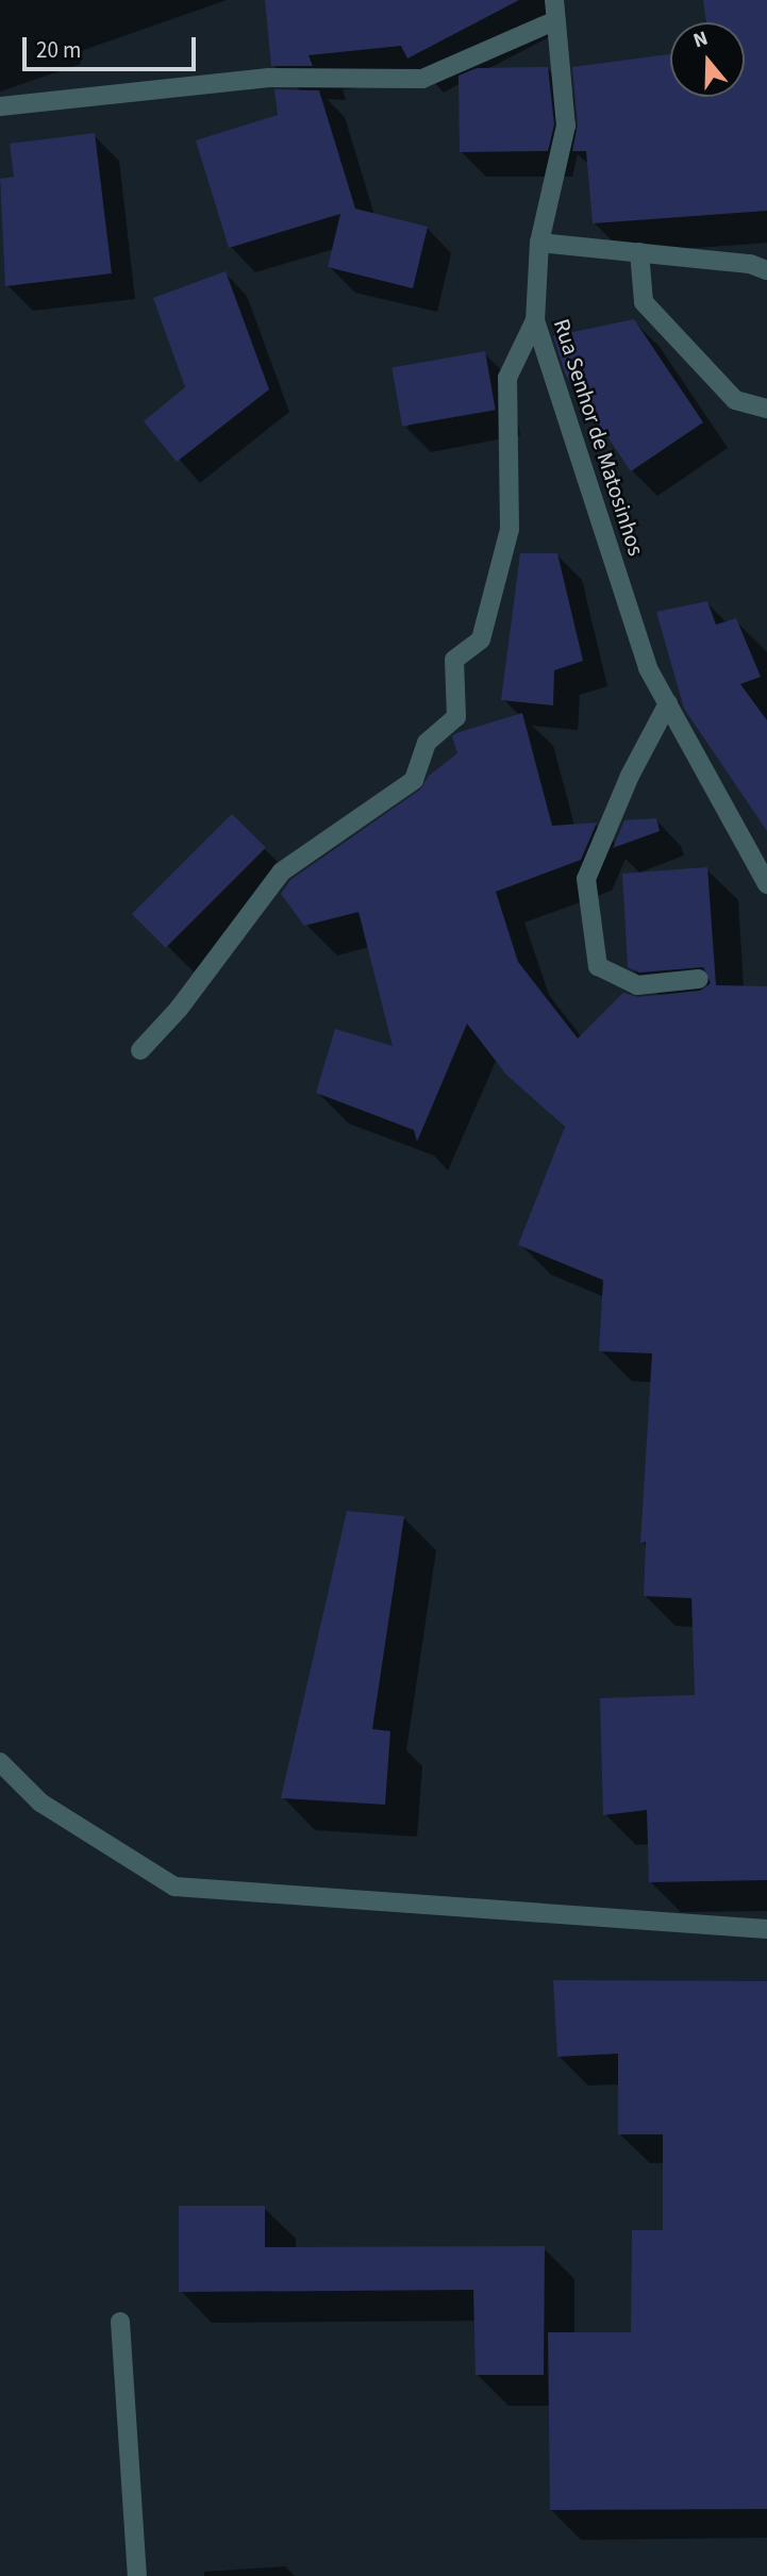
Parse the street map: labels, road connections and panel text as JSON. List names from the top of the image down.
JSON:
{
  "streets": {
    "street": ["Rua Senhor de Matosinhos"]
  },
  "scale_bar": "20 m",
  "north": "top"
}
